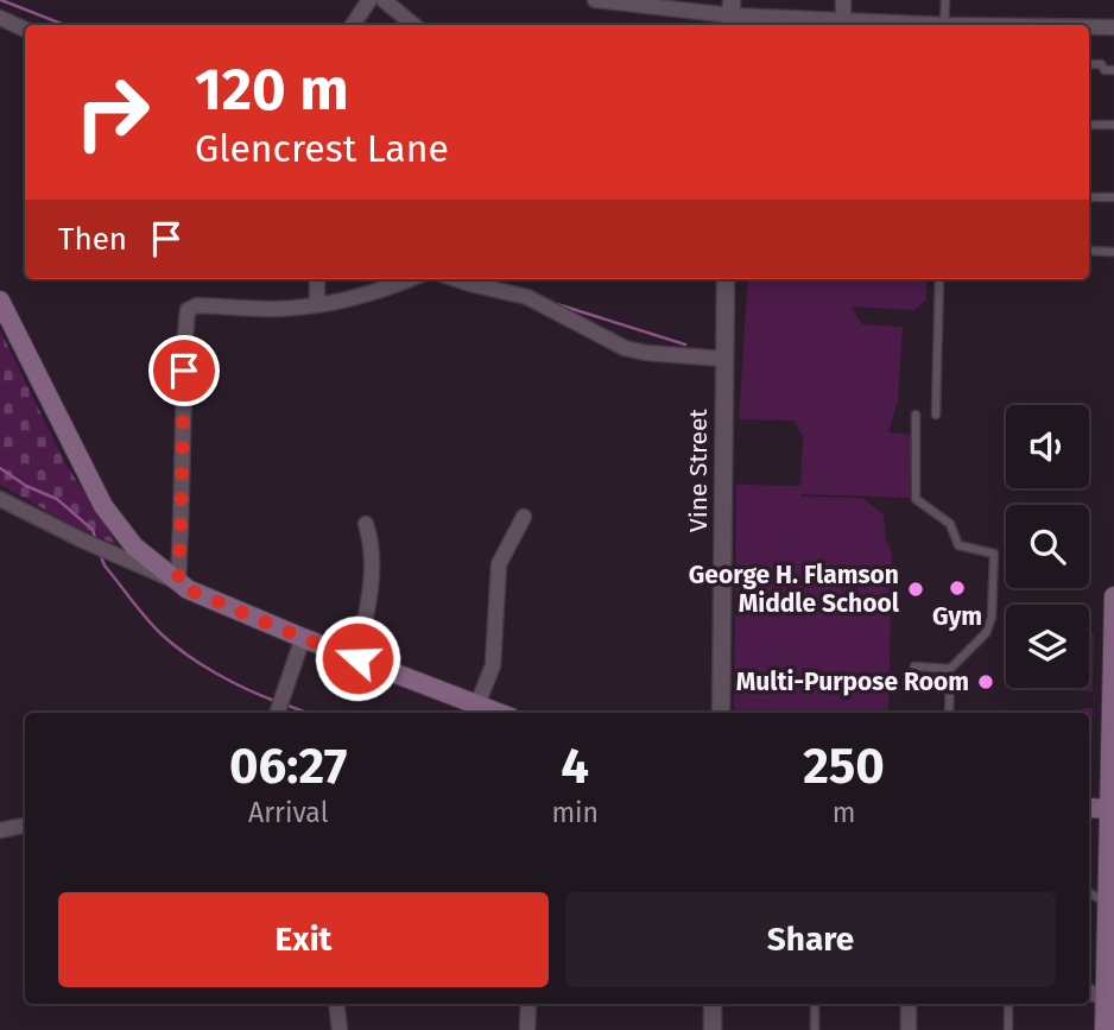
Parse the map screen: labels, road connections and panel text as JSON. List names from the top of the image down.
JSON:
{
  "streets": {
    "street": ["Vine Street"]
  },
  "places": ["Gym", "George H. Flamson Middle School", "Multi-Purpose Room"],
  "page": {
    "turn": ["120 m", "Glencrest Lane"],
    "then": "Then",
    "eta": [
      "06:27",
      "Arrival",
      "4",
      "min",
      "250",
      "m"
    ],
    "buttons": ["Exit", "Share"]
  }
}
